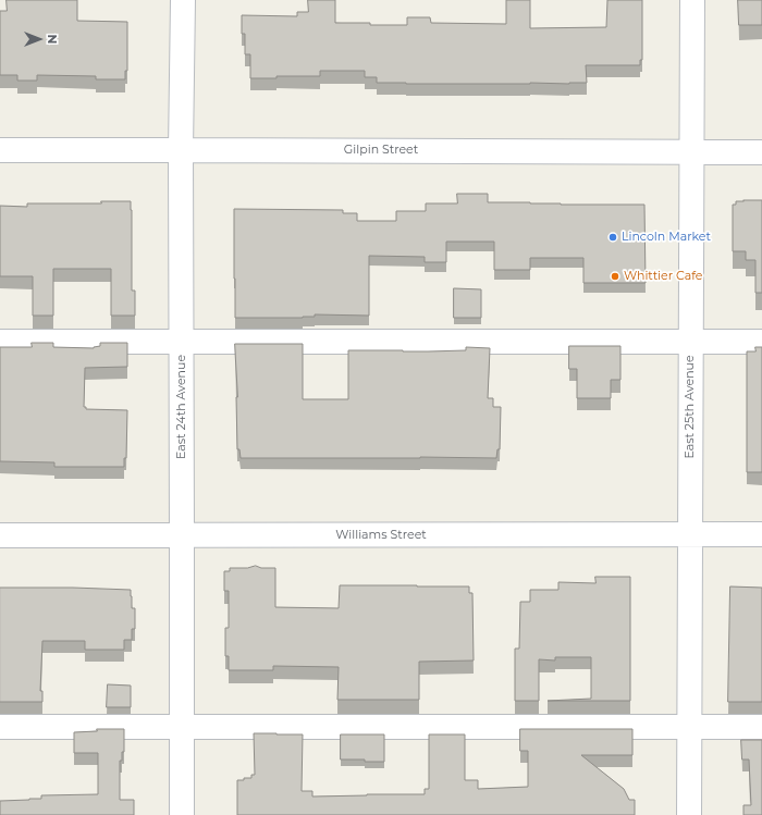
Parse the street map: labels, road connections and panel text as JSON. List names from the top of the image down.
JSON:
{
  "streets": {
    "street": [
      "Gilpin Street",
      "East 24th Avenue",
      "East 25th Avenue",
      "Williams Street"
    ]
  },
  "crossings": [
    ["Gilpin Street", "East 24th Avenue"],
    ["Gilpin Street", "East 25th Avenue"],
    ["East 24th Avenue", "Williams Street"],
    ["East 25th Avenue", "Williams Street"]
  ],
  "places": ["Lincoln Market", "Whittier Cafe"],
  "north": "right"
}
